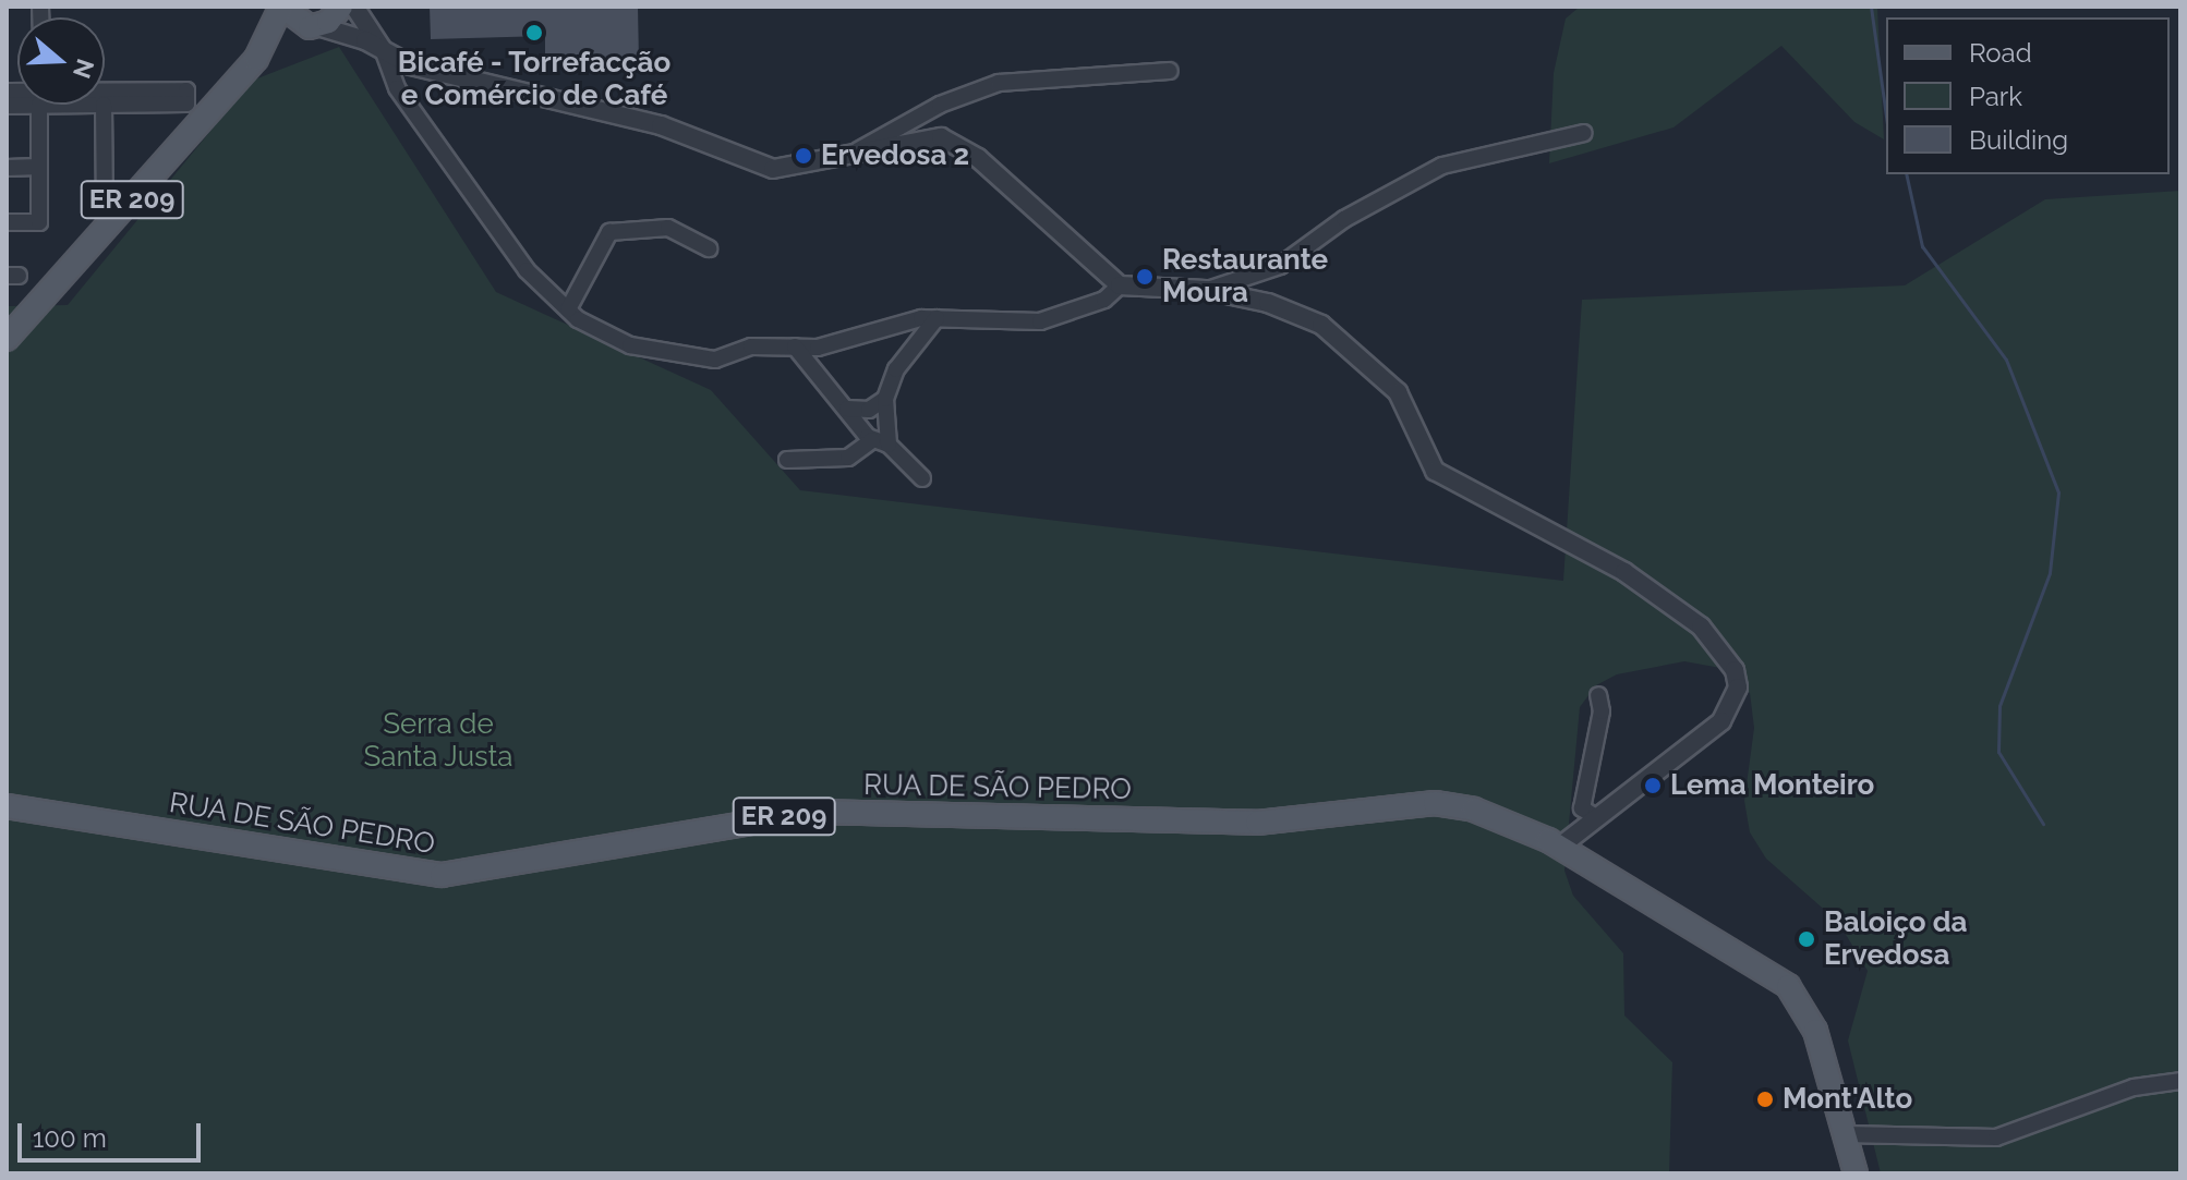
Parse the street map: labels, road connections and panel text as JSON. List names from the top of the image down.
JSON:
{
  "streets": {
    "main road": ["ER 209", "RUA DE SÃO PEDRO"]
  },
  "parks": ["Serra de Santa Justa"],
  "places": [
    "Bicafé - Torrefacção e Comércio de Café",
    "Ervedosa 2",
    "Restaurante Moura",
    "Lema Monteiro",
    "Baloiço da Ervedosa",
    "Mont'Alto"
  ],
  "legend": ["Road", "Park", "Building"],
  "scale_bar": "100 m",
  "north": "right"
}
